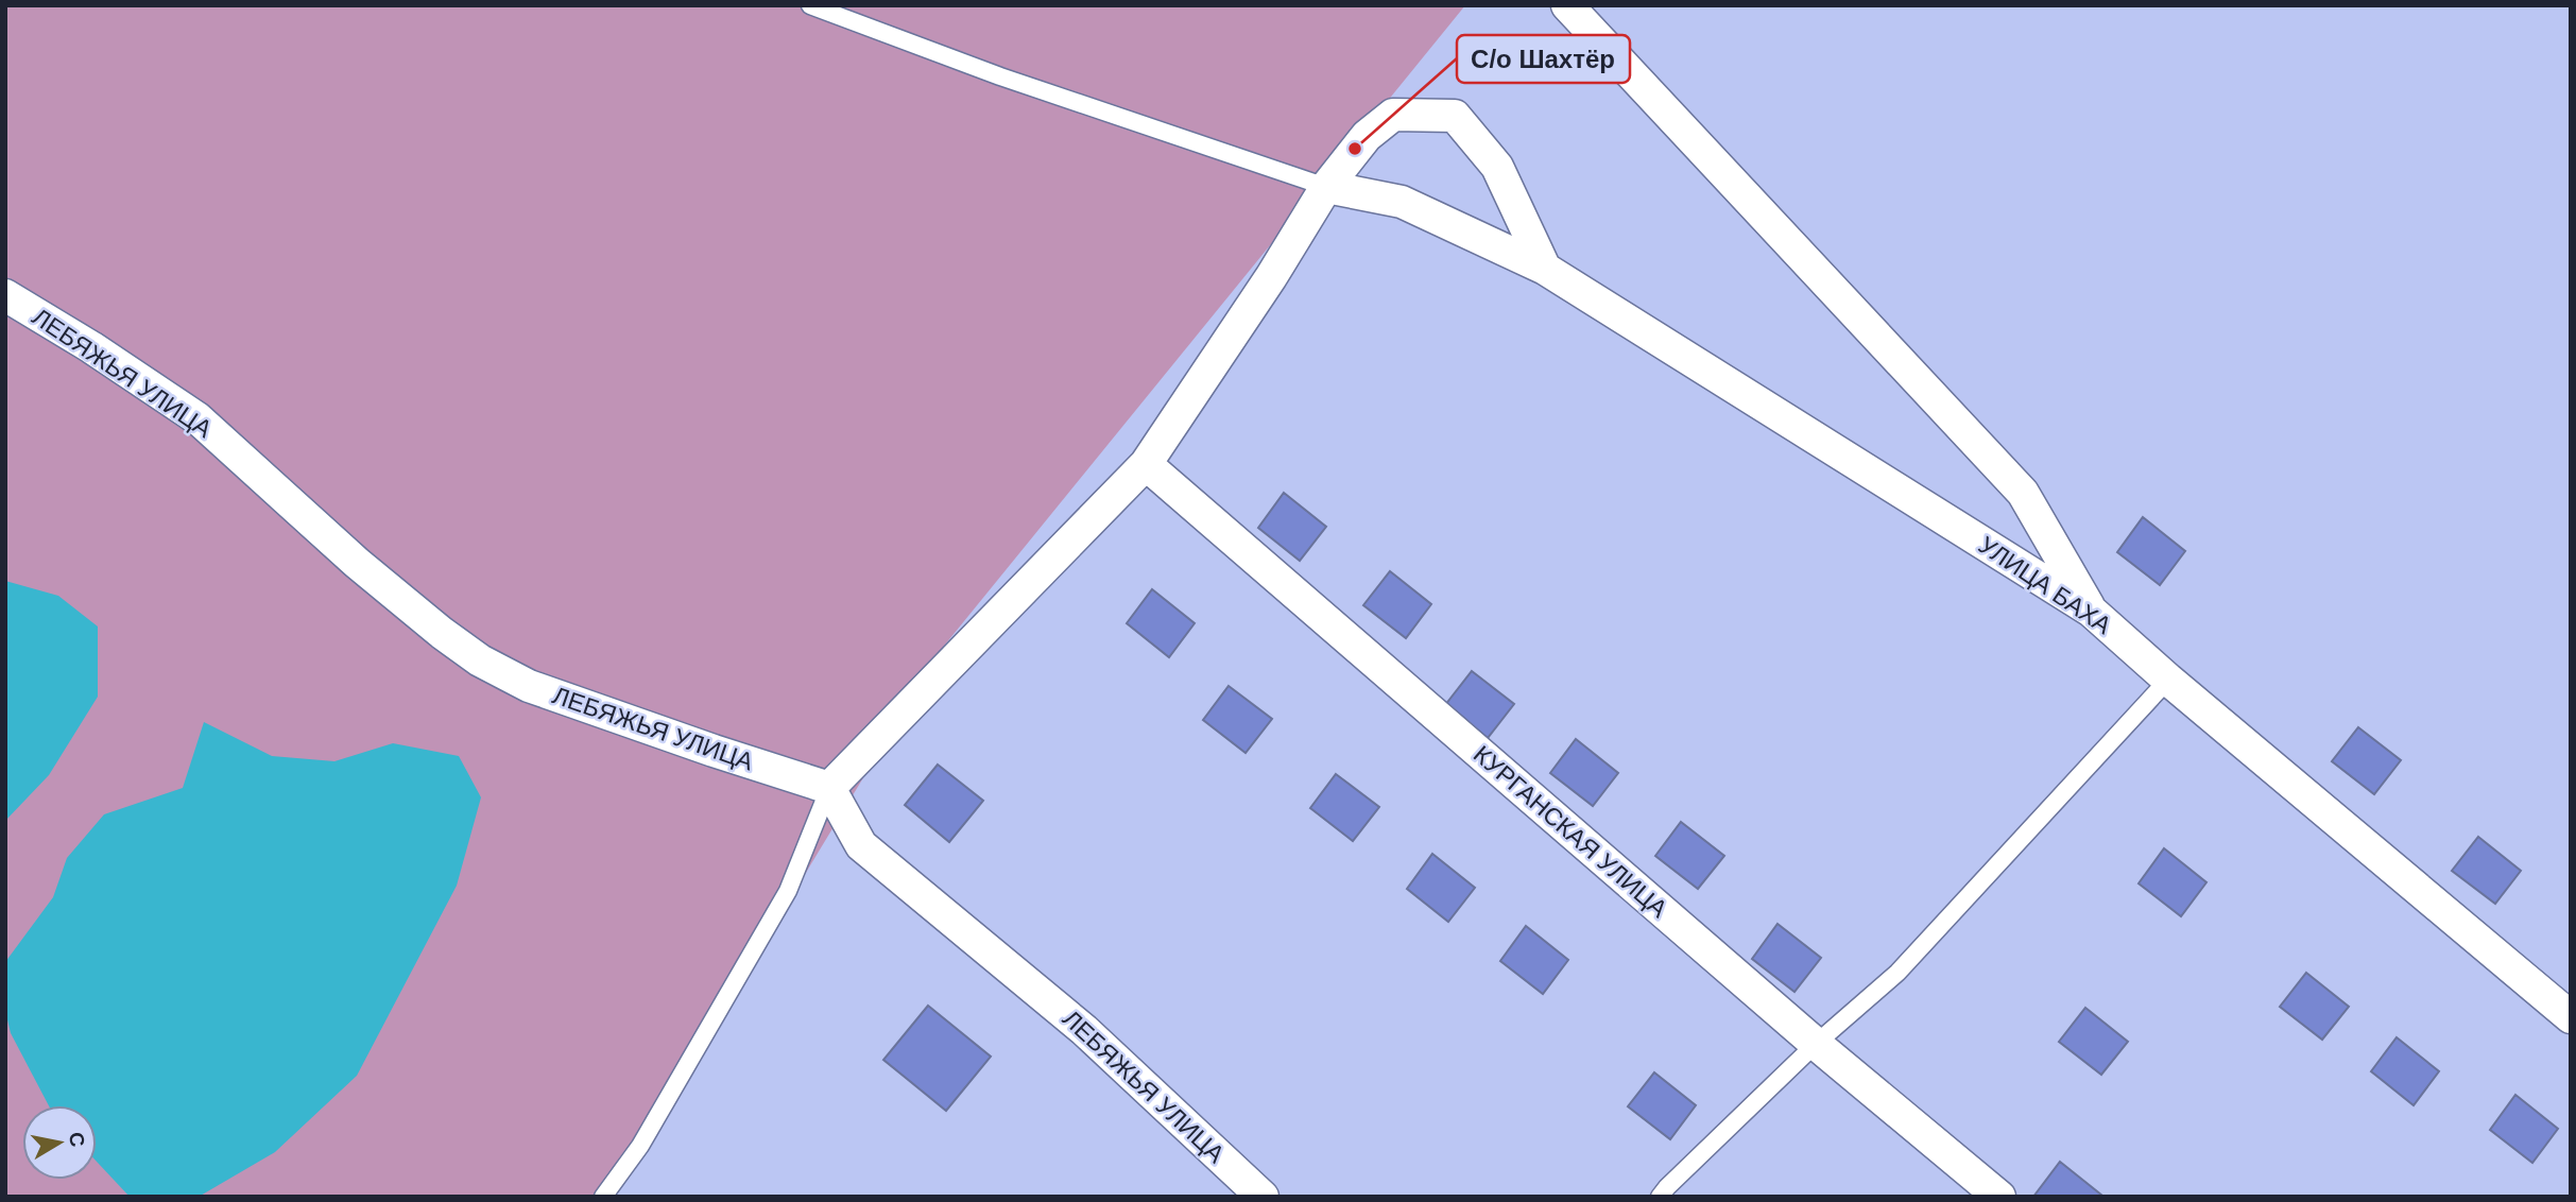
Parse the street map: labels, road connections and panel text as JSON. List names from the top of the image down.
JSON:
{
  "streets": {
    "street": ["ЛЕБЯЖЬЯ УЛИЦА", "УЛИЦА БАХА", "КУРГАНСКАЯ УЛИЦА"]
  },
  "places": ["С/о Шахтёр"],
  "north": "right"
}
